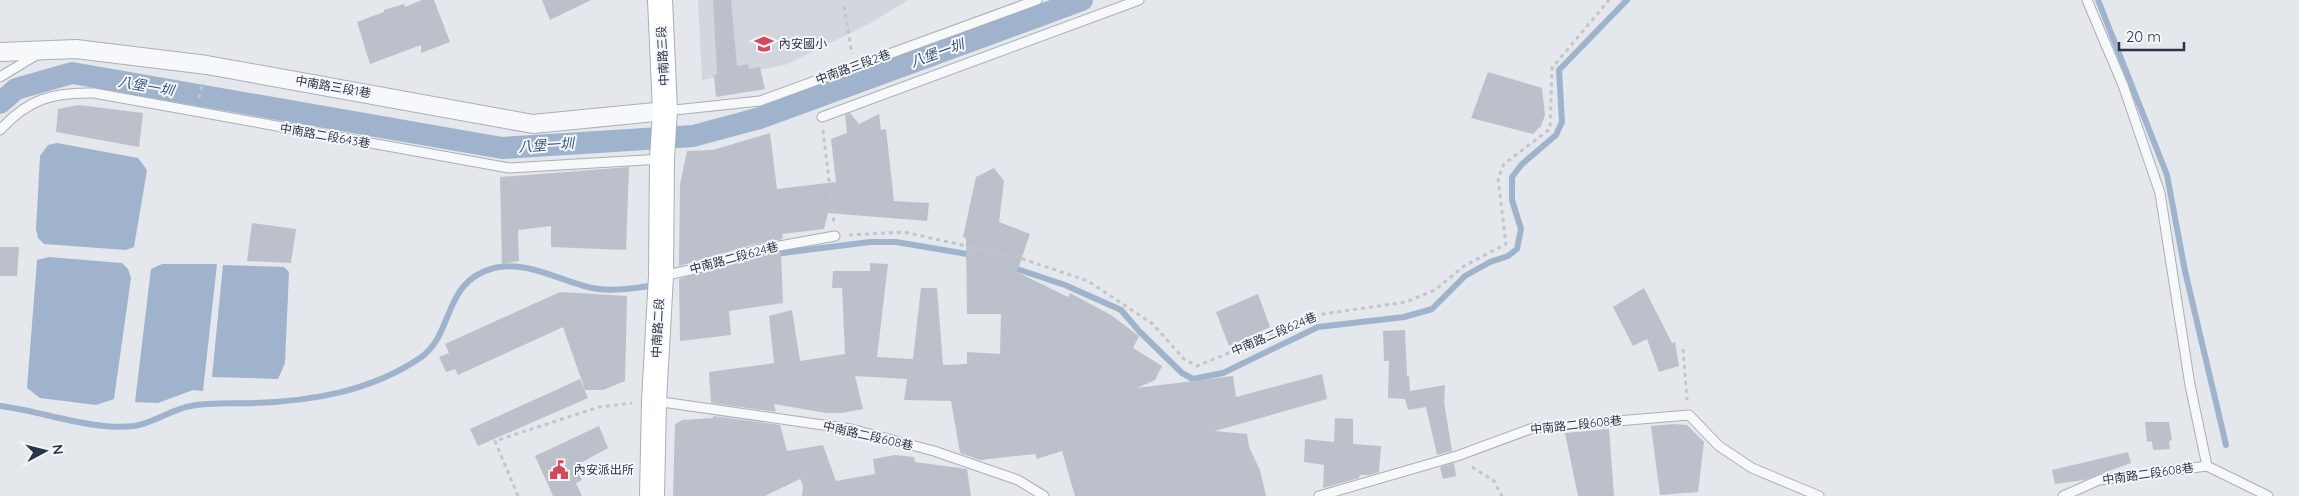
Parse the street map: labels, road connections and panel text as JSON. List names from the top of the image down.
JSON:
{
  "streets": {
    "main road": ["中南路三段", "中南路二段"],
    "street": ["中南路三段1巷"],
    "lane": [
      "中南路三段2巷",
      "中南路二段643巷",
      "中南路二段624巷",
      "中南路二段608巷"
    ]
  },
  "crossings": [
    ["中南路三段", "中南路三段2巷"],
    ["中南路三段", "中南路三段1巷"],
    ["中南路三段", "中南路二段643巷"],
    ["中南路三段", "中南路二段"],
    ["中南路三段2巷", "中南路三段1巷"],
    ["中南路二段643巷", "中南路二段"],
    ["中南路二段624巷", "中南路二段"],
    ["中南路二段", "中南路二段608巷"]
  ],
  "water": ["八堡一圳"],
  "places": {
    "school or university": ["內安國小"],
    "public building": ["內安派出所"]
  },
  "scale_bar": "20 m",
  "north": "right"
}
